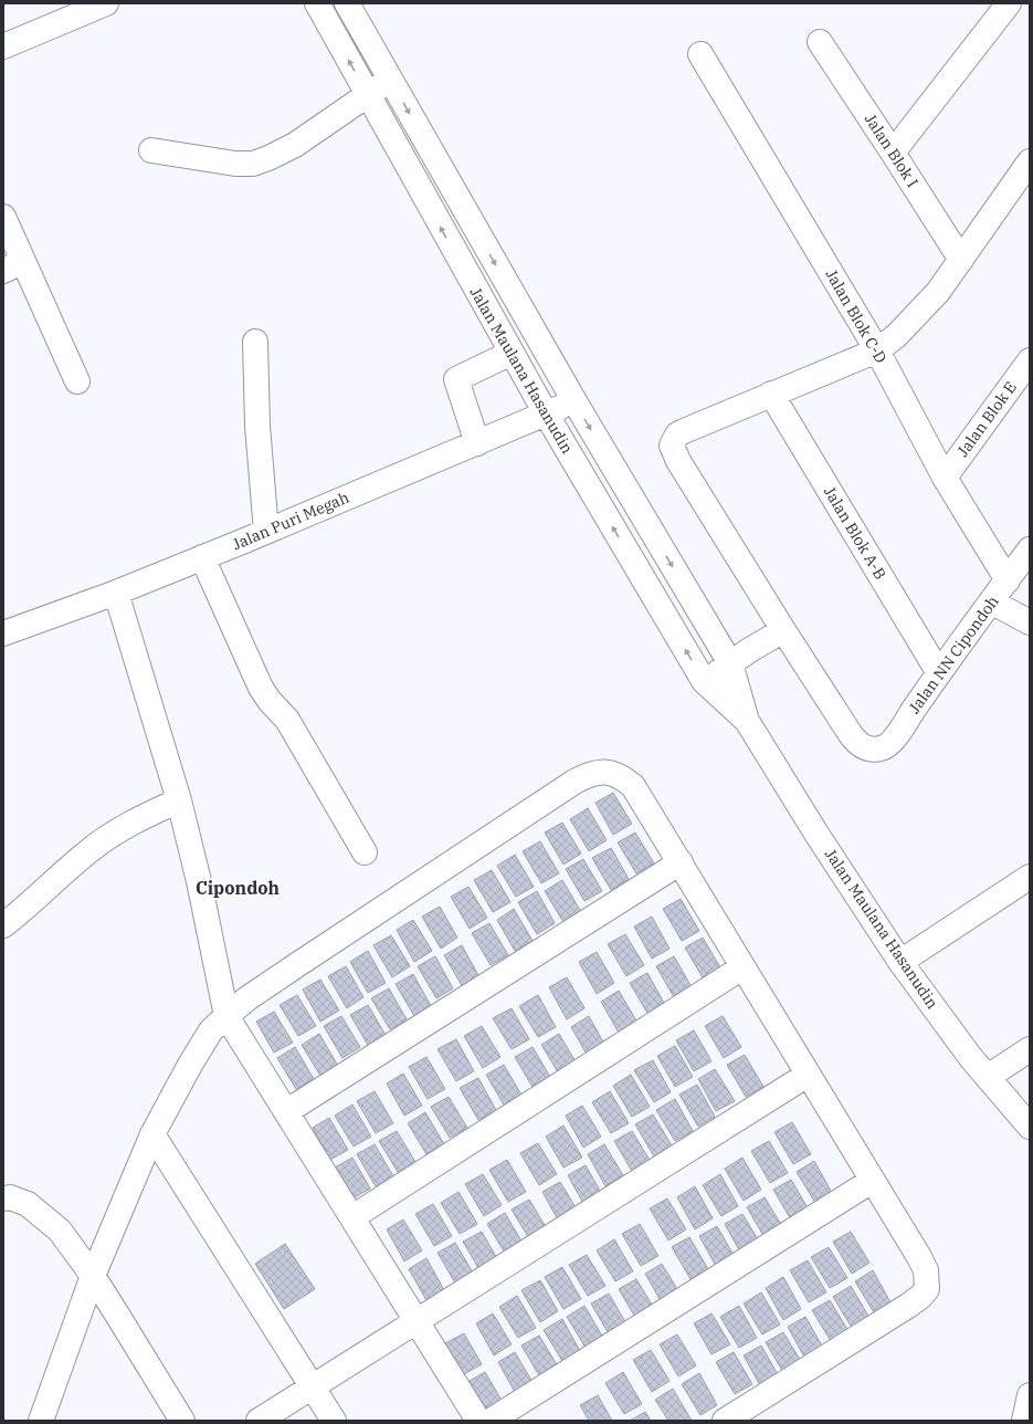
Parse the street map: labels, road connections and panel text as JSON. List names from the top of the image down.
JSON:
{
  "streets": {
    "street": [
      "Jalan Blok I",
      "Jalan Blok C-D",
      "Jalan Maulana Hasanudin",
      "Jalan Blok E",
      "Jalan Puri Megah",
      "Jalan Blok A-B",
      "Jalan NN Cipondoh"
    ]
  },
  "crossings": [
    ["Jalan Blok C-D", "Jalan Blok E"],
    ["Jalan Blok C-D", "Jalan NN Cipondoh"],
    ["Jalan Maulana Hasanudin", "Jalan Puri Megah"],
    ["Jalan Blok A-B", "Jalan NN Cipondoh"]
  ],
  "districts": ["Cipondoh"]
}
